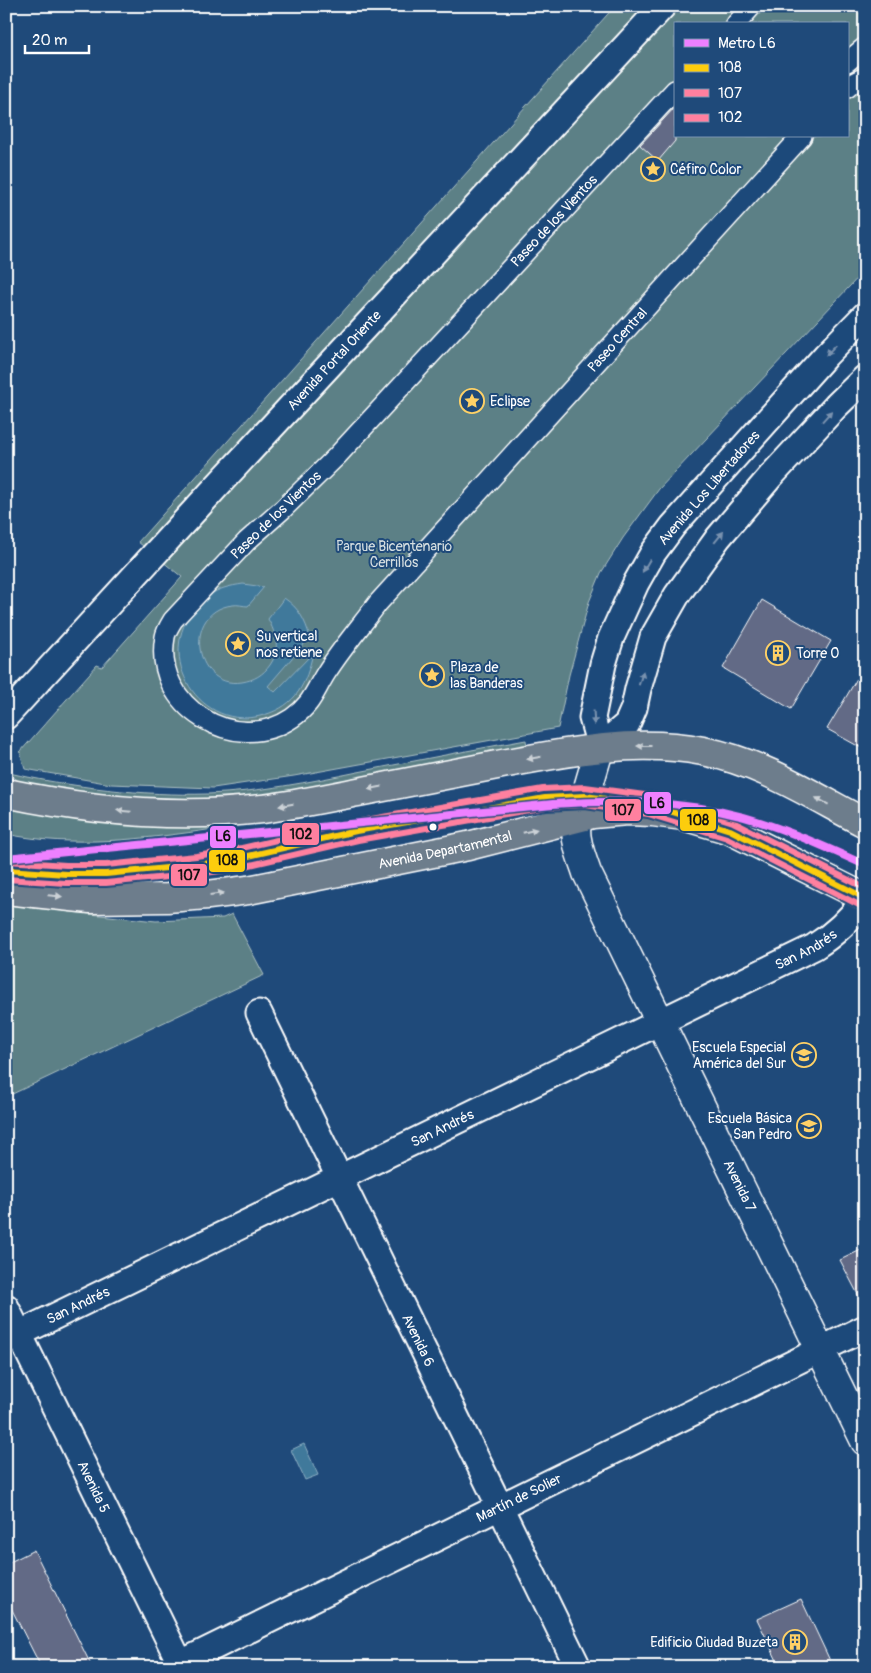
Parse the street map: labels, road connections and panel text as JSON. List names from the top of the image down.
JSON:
{
  "streets": {
    "main road": ["Avenida Departamental"],
    "street": [
      "Paseo de los Vientos",
      "Paseo Central",
      "Avenida Portal Oriente",
      "Avenida Los Libertadores",
      "San Andrés",
      "Avenida 7",
      "Avenida 6",
      "Avenida 5",
      "Martín de Solier"
    ]
  },
  "crossings": [
    ["Paseo de los Vientos", "Paseo Central"],
    ["Avenida Departamental", "San Andrés"],
    ["Avenida Departamental", "Avenida 7"],
    ["San Andrés", "Avenida 7"],
    ["San Andrés", "Avenida 6"],
    ["San Andrés", "Avenida 5"],
    ["Avenida 7", "Martín de Solier"],
    ["Avenida 6", "Martín de Solier"],
    ["Avenida 5", "Martín de Solier"]
  ],
  "parks": ["Parque Bicentenario Cerrillos"],
  "places": {
    "place": [
      "Céfiro Color",
      "Eclipse",
      "Su vertical nos retiene",
      "Plaza de las Banderas"
    ],
    "building": ["Torre O", "Edificio Ciudad Buzeta"],
    "school or university": ["Escuela Especial América del Sur", "Escuela Básica San Pedro"]
  },
  "lines": [
    "transit line 102",
    "transit line 108",
    "metro line L6",
    "transit line 107"
  ],
  "legend": [
    "Metro L6",
    "108",
    "107",
    "102"
  ],
  "scale_bar": "20 m"
}
